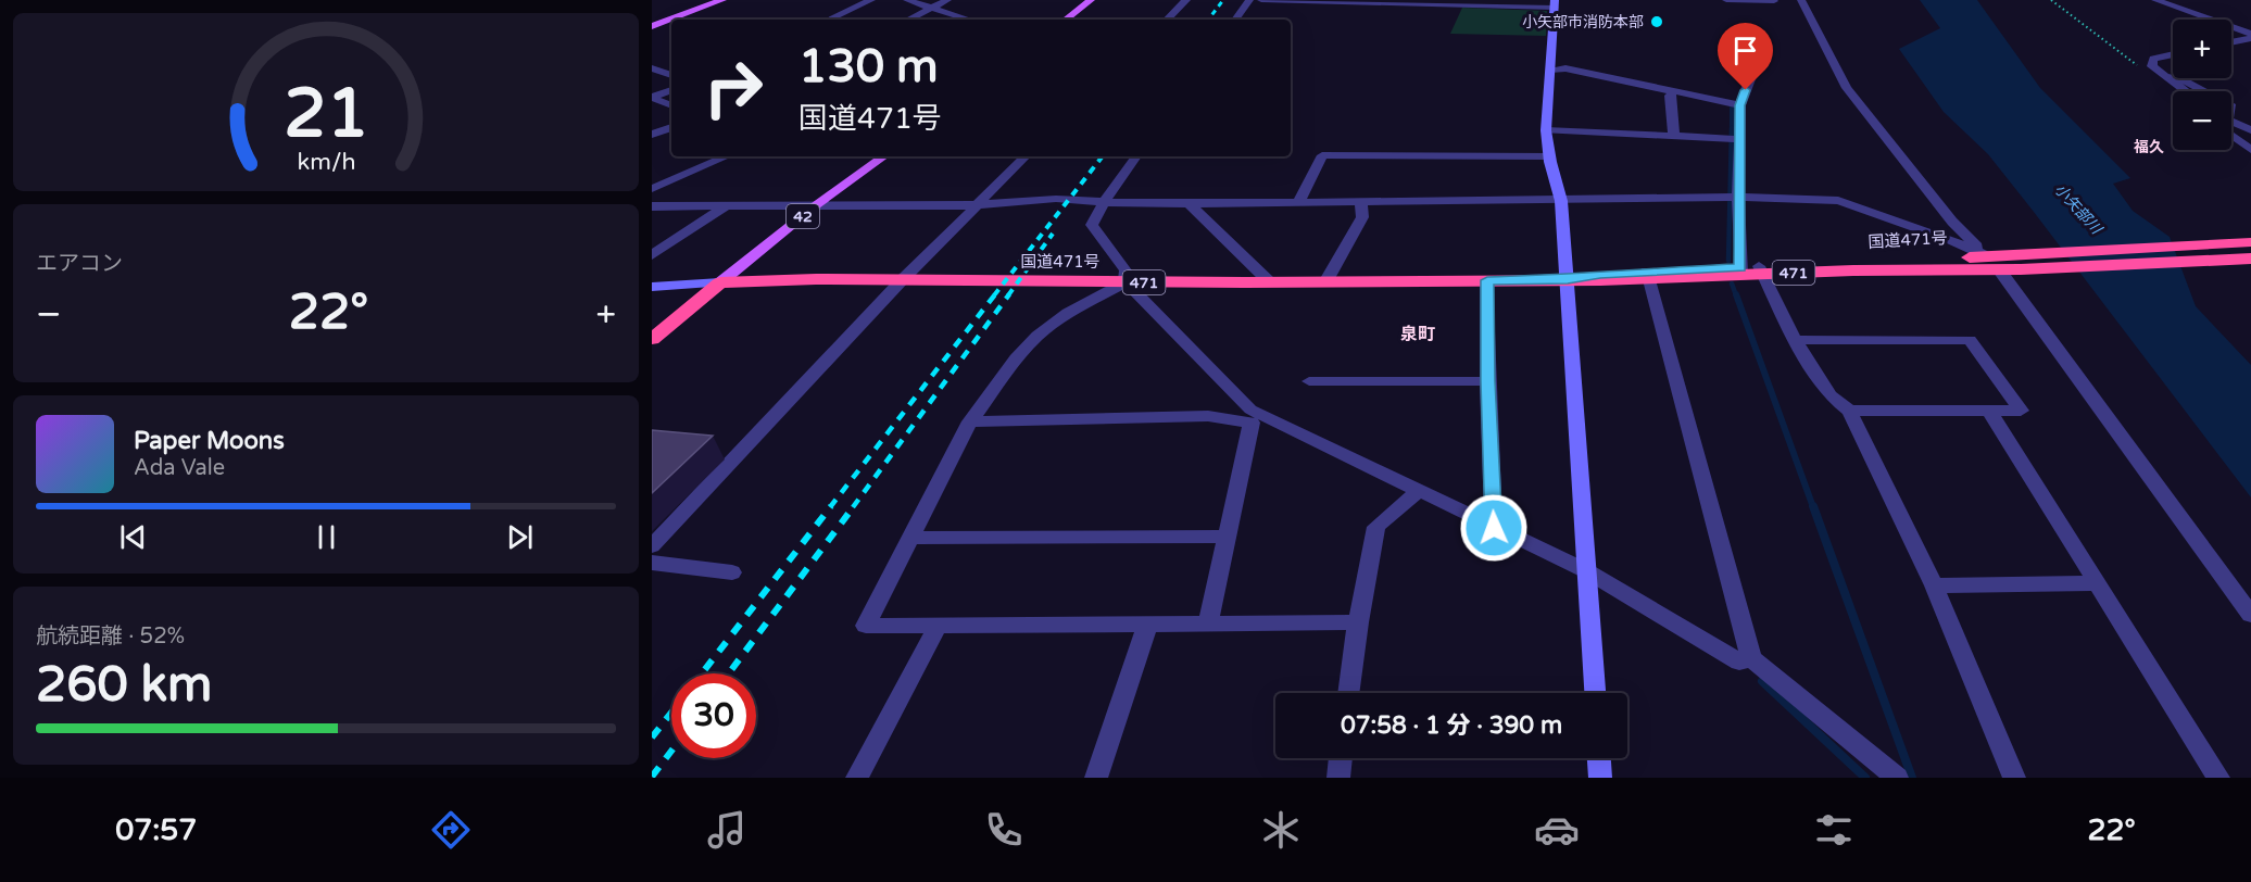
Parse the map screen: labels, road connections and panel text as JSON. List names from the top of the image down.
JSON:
{
  "streets": {
    "highway": ["国道471号", "471"],
    "main road": ["42"]
  },
  "crossings": [
    ["42", "国道471号"]
  ],
  "districts": ["福久", "泉町"],
  "water": ["小矢部川"],
  "places": ["小矢部市消防本部"],
  "page": {
    "map_buttons": ["+", "−"],
    "turn": ["130 m", "国道471号"],
    "tile": [
      "エアコン",
      ["航続距離 · 52%", "260 km"]
    ],
    "heat": ["−", "22°", "+"],
    "song": ["Paper Moons", "Ada Vale"],
    "limit": "30",
    "trip": "07:58 · 1 分 · 390 m",
    "tabs": ["07:57", "22°"],
    "gauge": ["21", "km/h"]
  }
}
